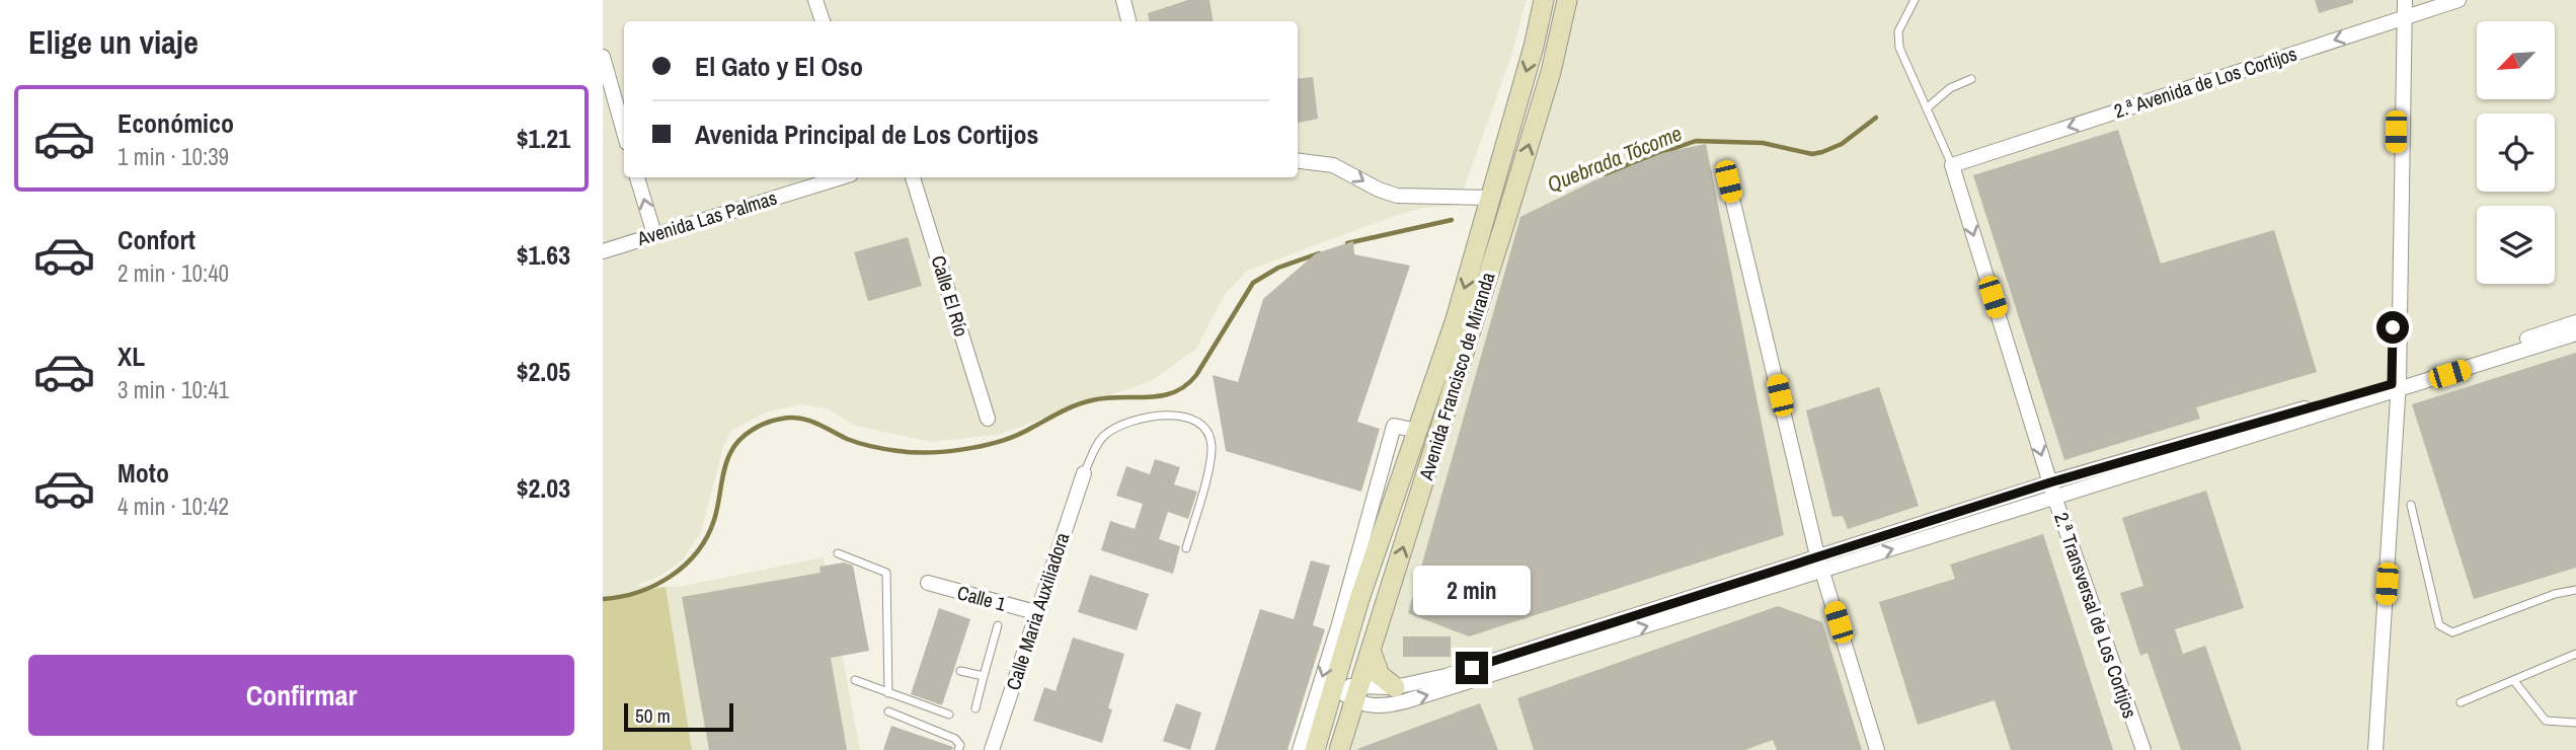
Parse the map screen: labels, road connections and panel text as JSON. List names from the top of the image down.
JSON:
{
  "streets": {
    "main road": ["Avenida Francisco de Miranda"],
    "street": [
      "2.ª Avenida de Los Cortijos",
      "Avenida Las Palmas",
      "Calle El Río",
      "Calle 1",
      "Calle Maria Auxiliadora",
      "2.ª Transversal de Los Cortijos"
    ]
  },
  "crossings": [
    ["2.ª Avenida de Los Cortijos", "2.ª Transversal de Los Cortijos"],
    ["Calle 1", "Calle Maria Auxiliadora"]
  ],
  "one_way": ["2.ª Avenida de Los Cortijos", "2.ª Transversal de Los Cortijos"],
  "water": ["Quebrada Tócome"],
  "scale_bar": "50 m",
  "north": "bottom left",
  "page": {
    "heading": "Elige un viaje",
    "banner": ["El Gato y El Oso", "Avenida Principal de Los Cortijos"],
    "list": [
      {
        "name": "Económico",
        "note": "1 min · 10:39",
        "value": "$1.21"
      },
      {
        "name": "Confort",
        "note": "2 min · 10:40",
        "value": "$1.63"
      },
      {
        "name": "XL",
        "note": "3 min · 10:41",
        "value": "$2.05"
      },
      {
        "name": "Moto",
        "note": "4 min · 10:42",
        "value": "$2.03"
      }
    ],
    "bubble": "2 min",
    "buttons": "Confirmar",
    "scale": "50 m"
  }
}
